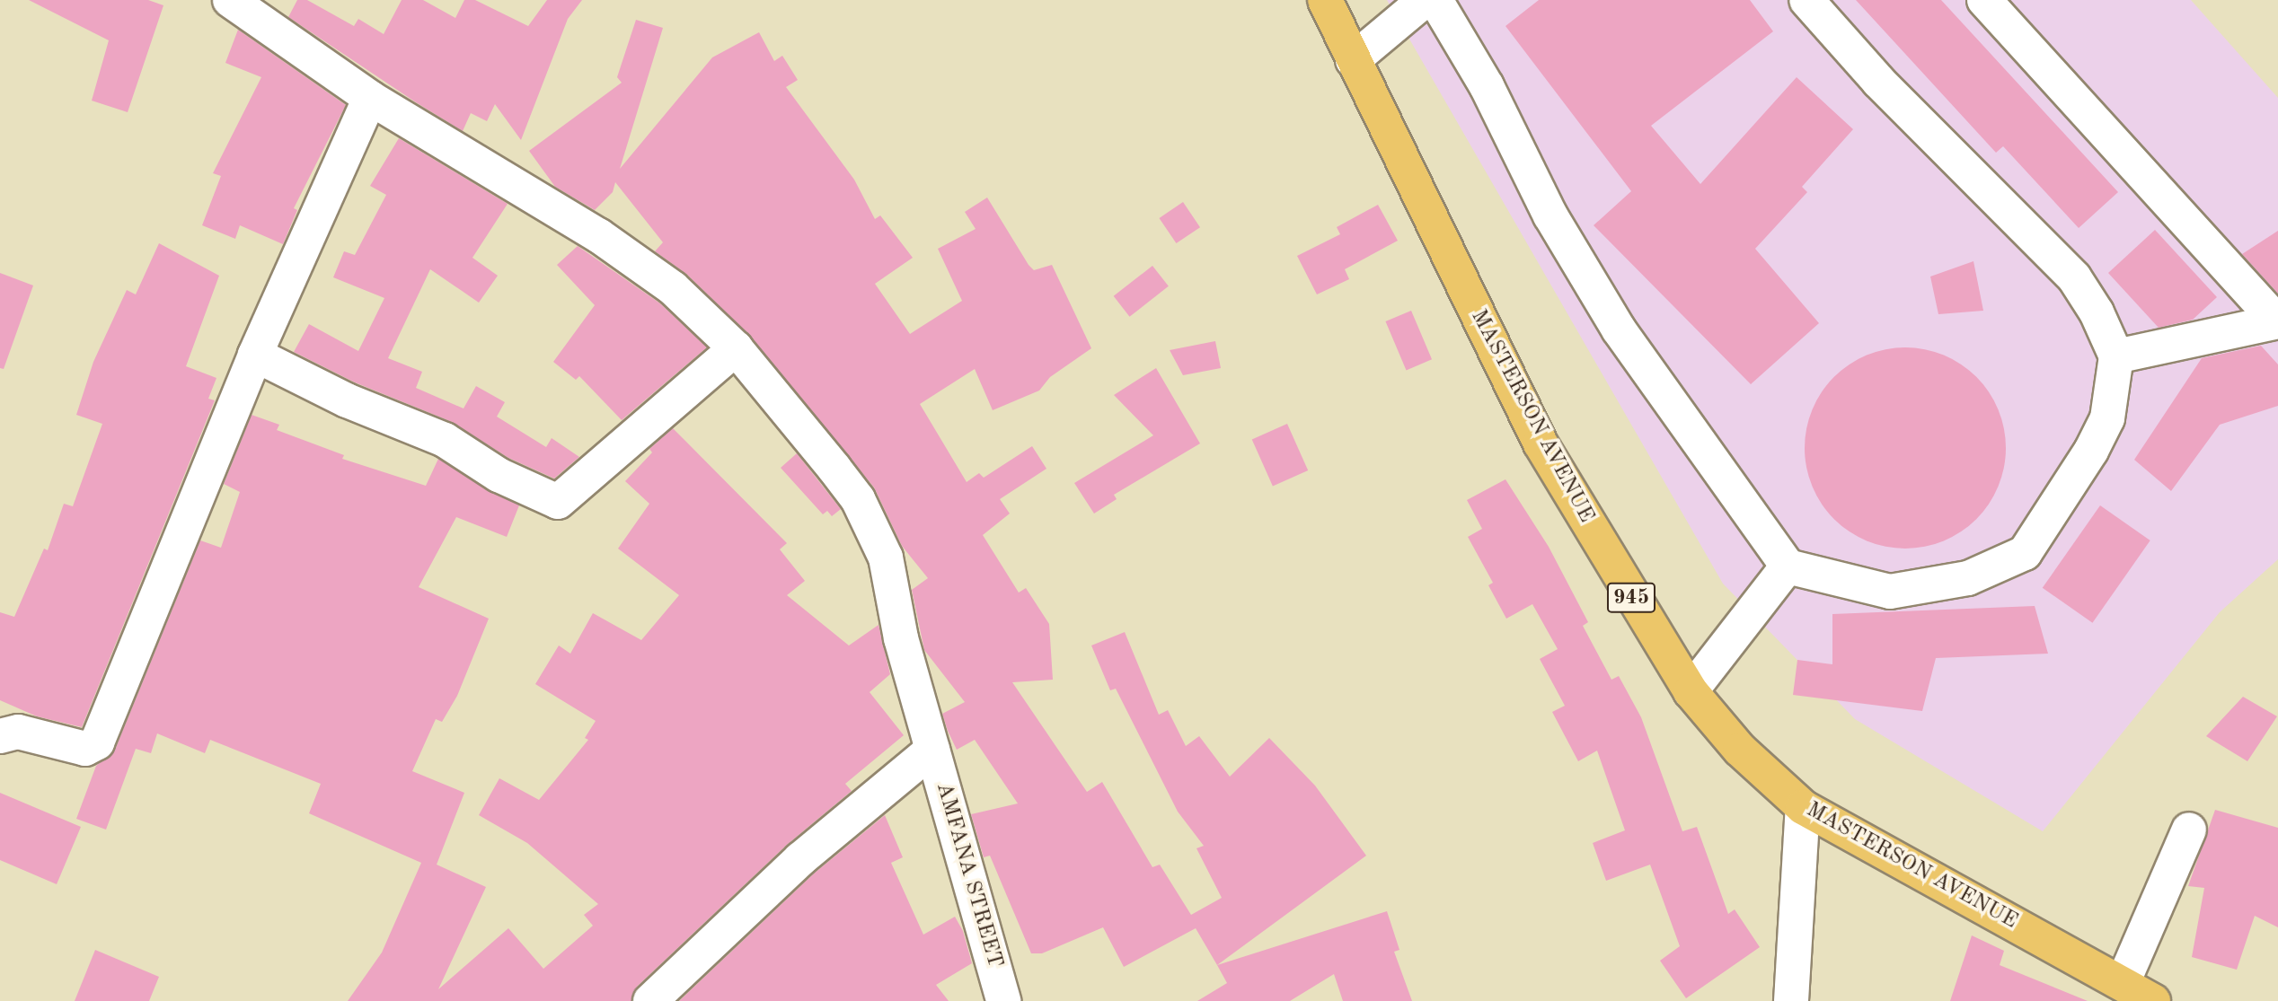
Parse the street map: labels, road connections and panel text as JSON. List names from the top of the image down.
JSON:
{
  "streets": {
    "main road": ["MASTERSON AVENUE", "945"],
    "street": ["AMFANA STREET"]
  }
}
